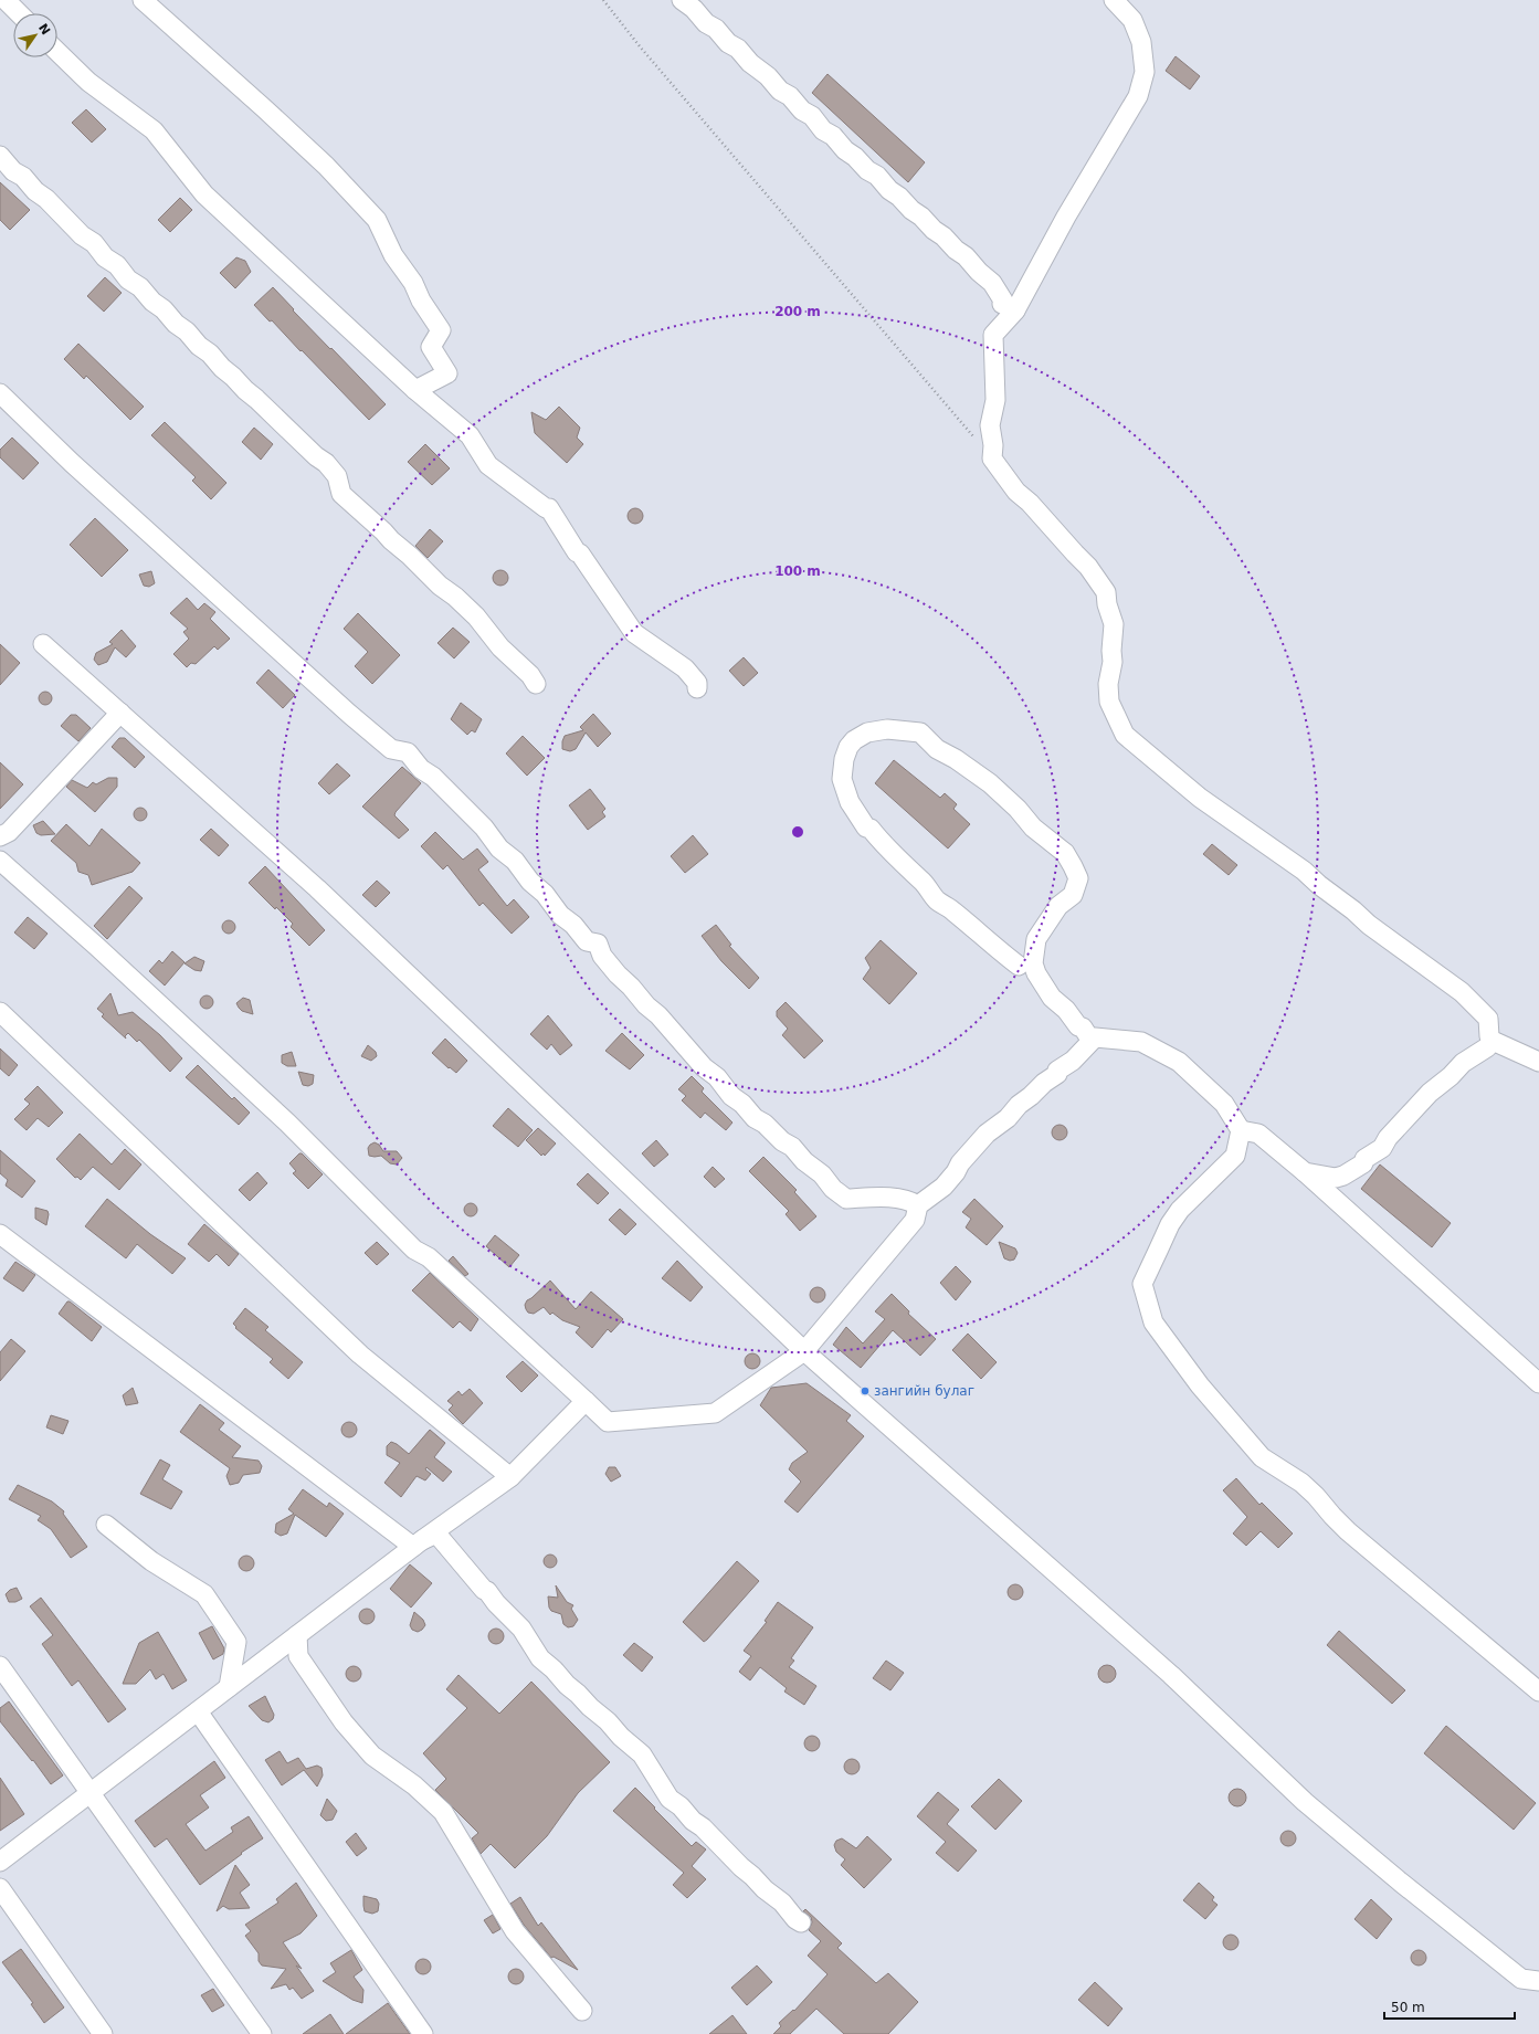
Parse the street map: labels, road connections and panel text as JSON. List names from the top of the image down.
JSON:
{
  "places": ["зангийн булаг"],
  "scale_bar": "50 m",
  "north": "top right",
  "rings": ["200 m", "100 m"]
}
